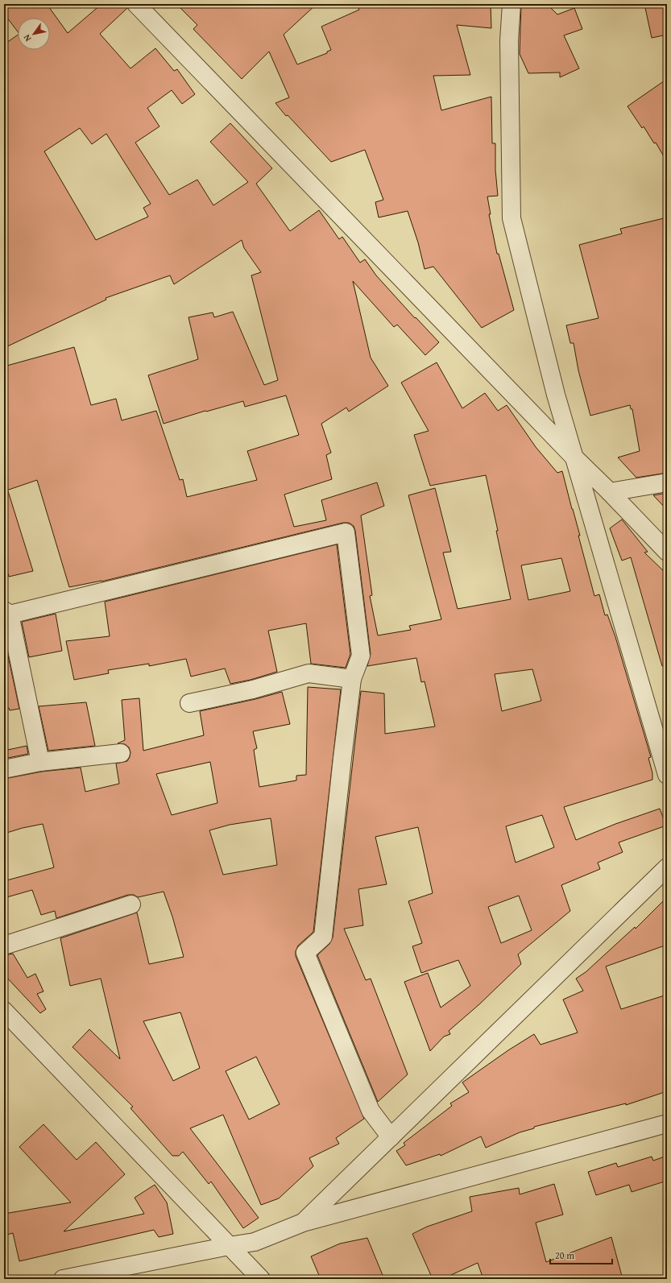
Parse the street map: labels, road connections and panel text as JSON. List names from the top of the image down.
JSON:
{
  "scale_bar": "20 m",
  "north": "bottom left"
}
